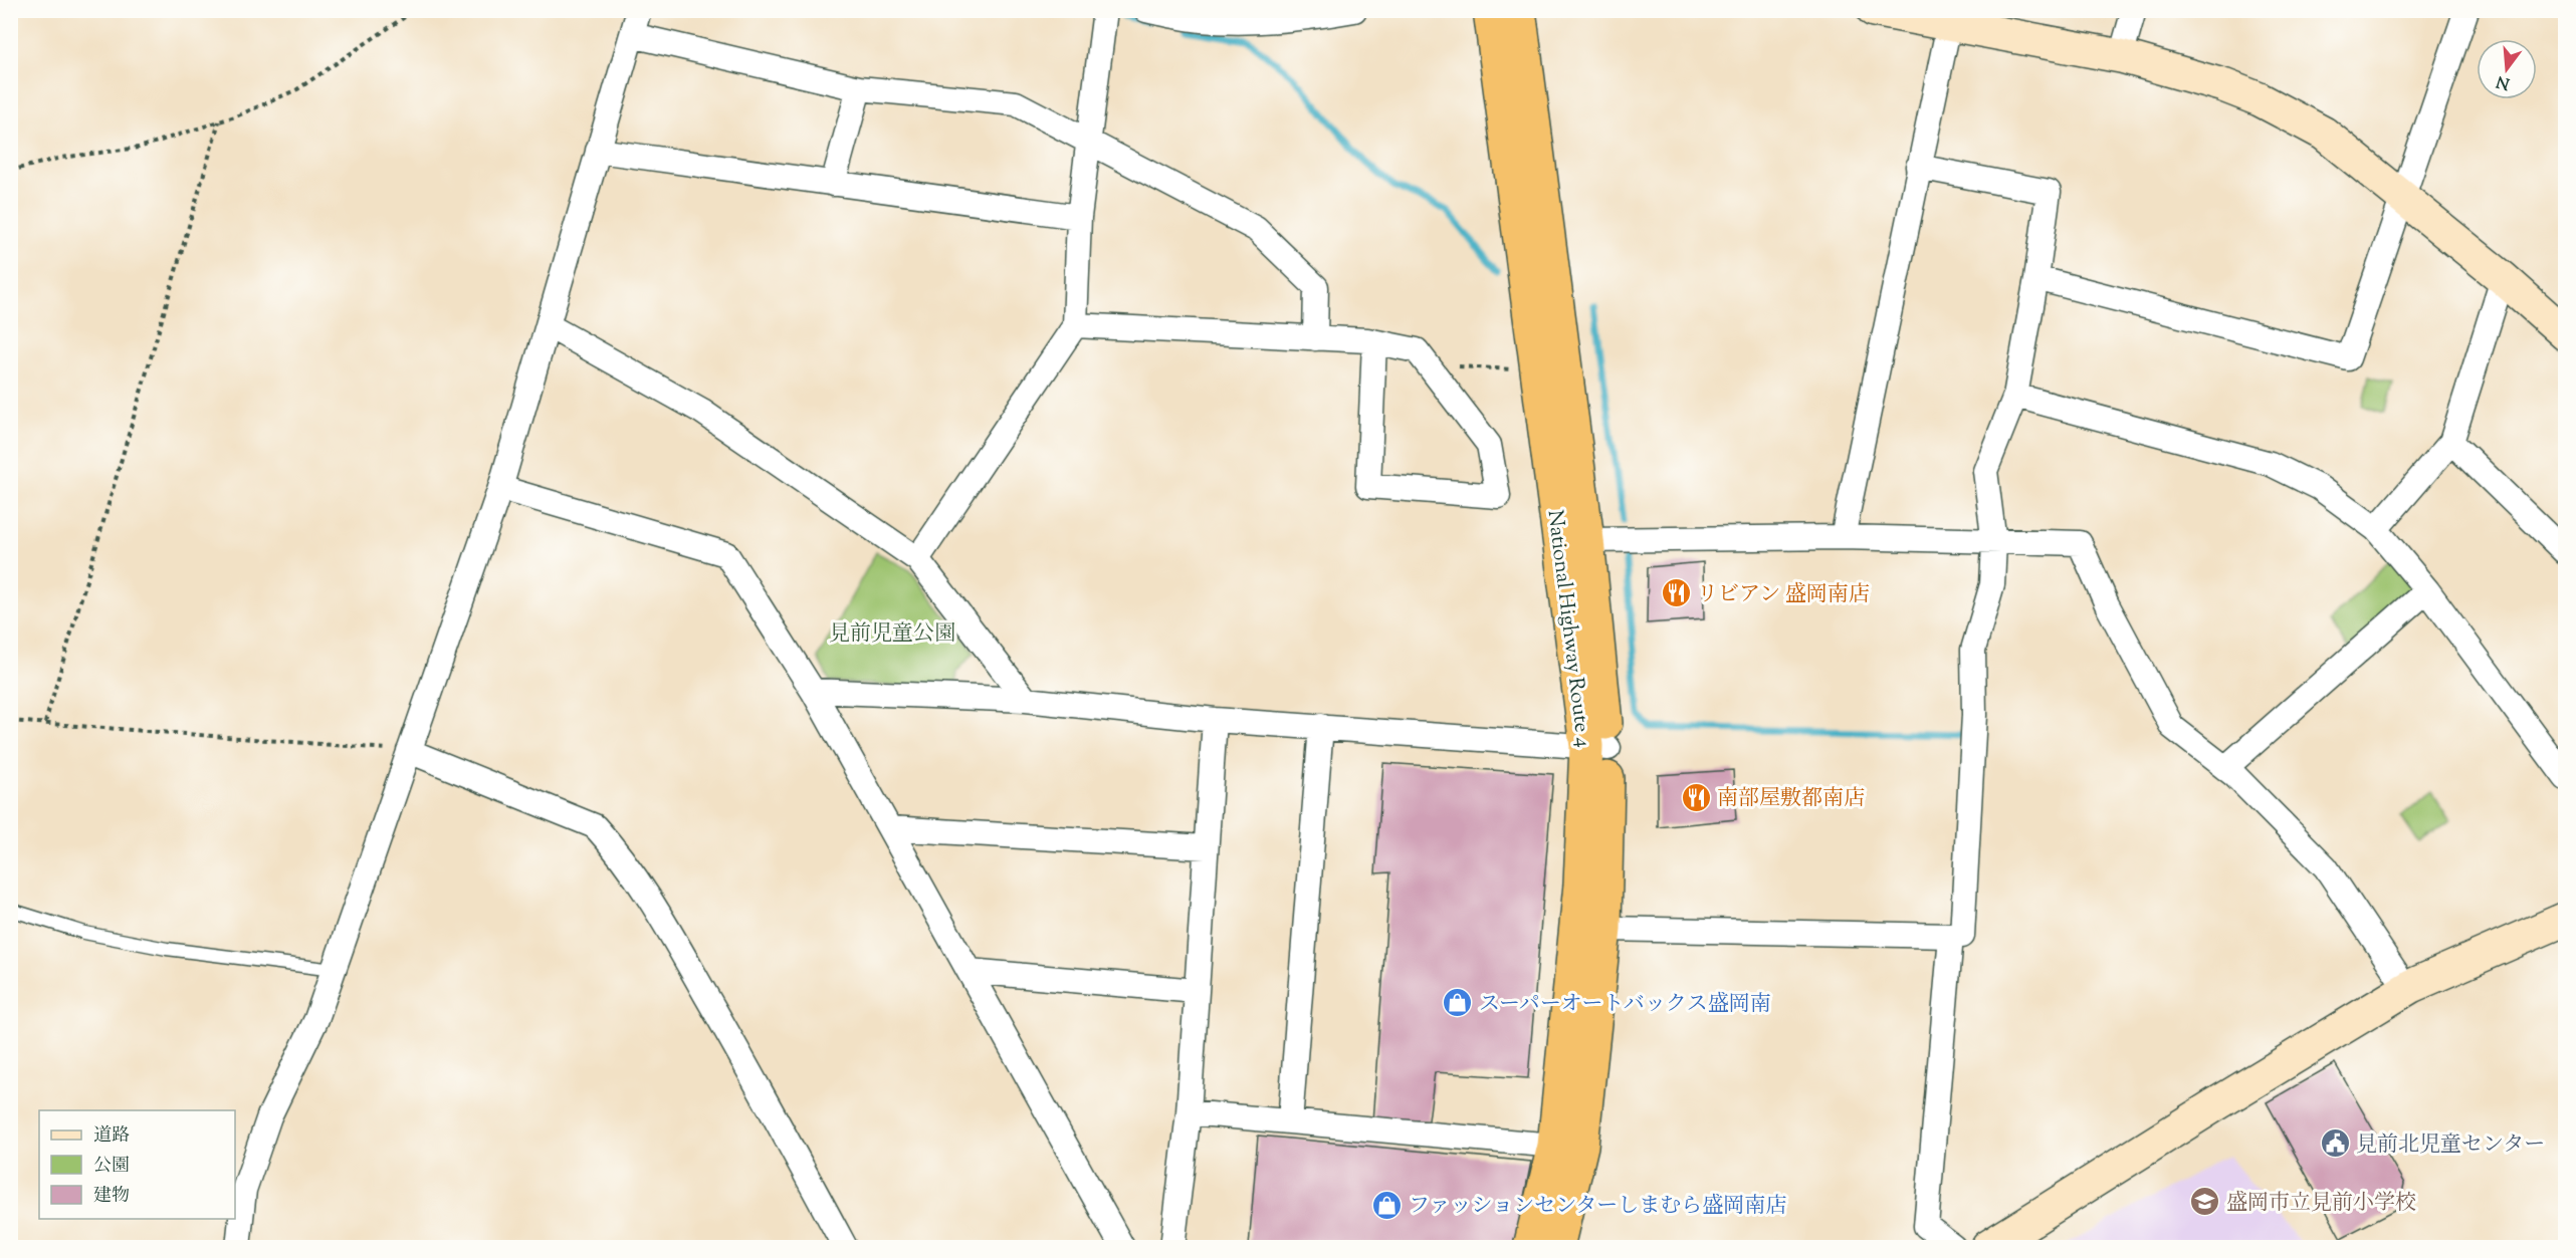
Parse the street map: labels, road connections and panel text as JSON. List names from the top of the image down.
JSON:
{
  "streets": {
    "highway": ["National Highway Route 4"]
  },
  "parks": ["見前児童公園"],
  "places": {
    "restaurant": ["リビアン 盛岡南店", "南部屋敷都南店"],
    "shop": ["スーパーオートバックス盛岡南", "ファッションセンターしまむら盛岡南店"],
    "public building": ["見前北児童センター"],
    "school or university": ["盛岡市立見前小学校"]
  },
  "legend": ["道路", "公園", "建物"],
  "north": "bottom"
}
